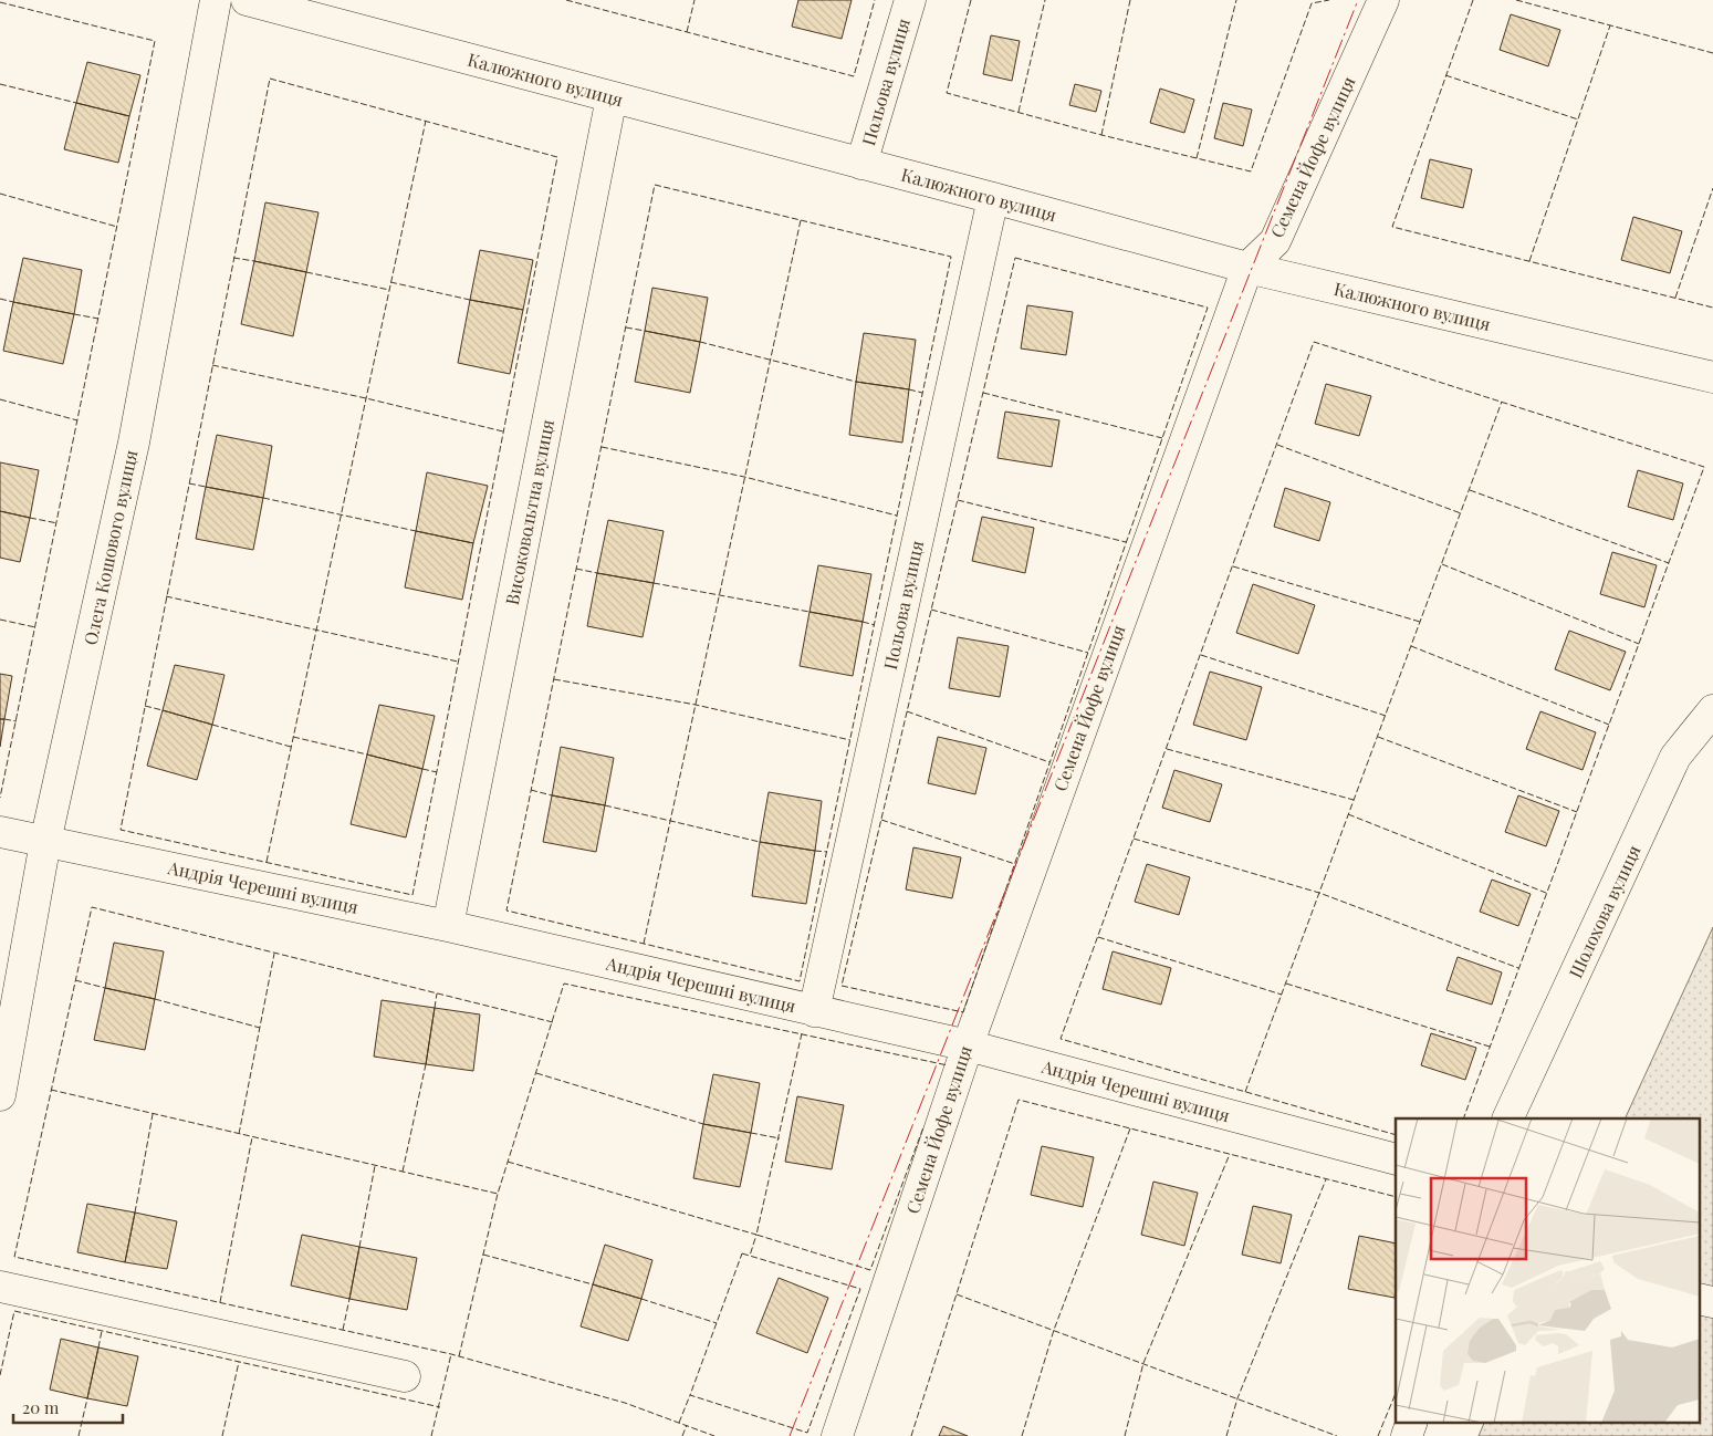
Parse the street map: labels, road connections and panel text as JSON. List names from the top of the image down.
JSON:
{
  "streets": {
    "street": [
      "Калюжного вулиця",
      "Польова вулиця",
      "Семена Йофе вулиця",
      "Високовольтна вулиця",
      "Олега Кошового вулиця",
      "Андрія Черешні вулиця",
      "Шолохова вулиця"
    ]
  },
  "crossings": [
    ["Калюжного вулиця", "Польова вулиця"],
    ["Калюжного вулиця", "Семена Йофе вулиця"],
    ["Калюжного вулиця", "Високовольтна вулиця"],
    ["Польова вулиця", "Андрія Черешні вулиця"],
    ["Семена Йофе вулиця", "Андрія Черешні вулиця"],
    ["Високовольтна вулиця", "Андрія Черешні вулиця"],
    ["Олега Кошового вулиця", "Андрія Черешні вулиця"]
  ],
  "scale_bar": "20 m"
}
